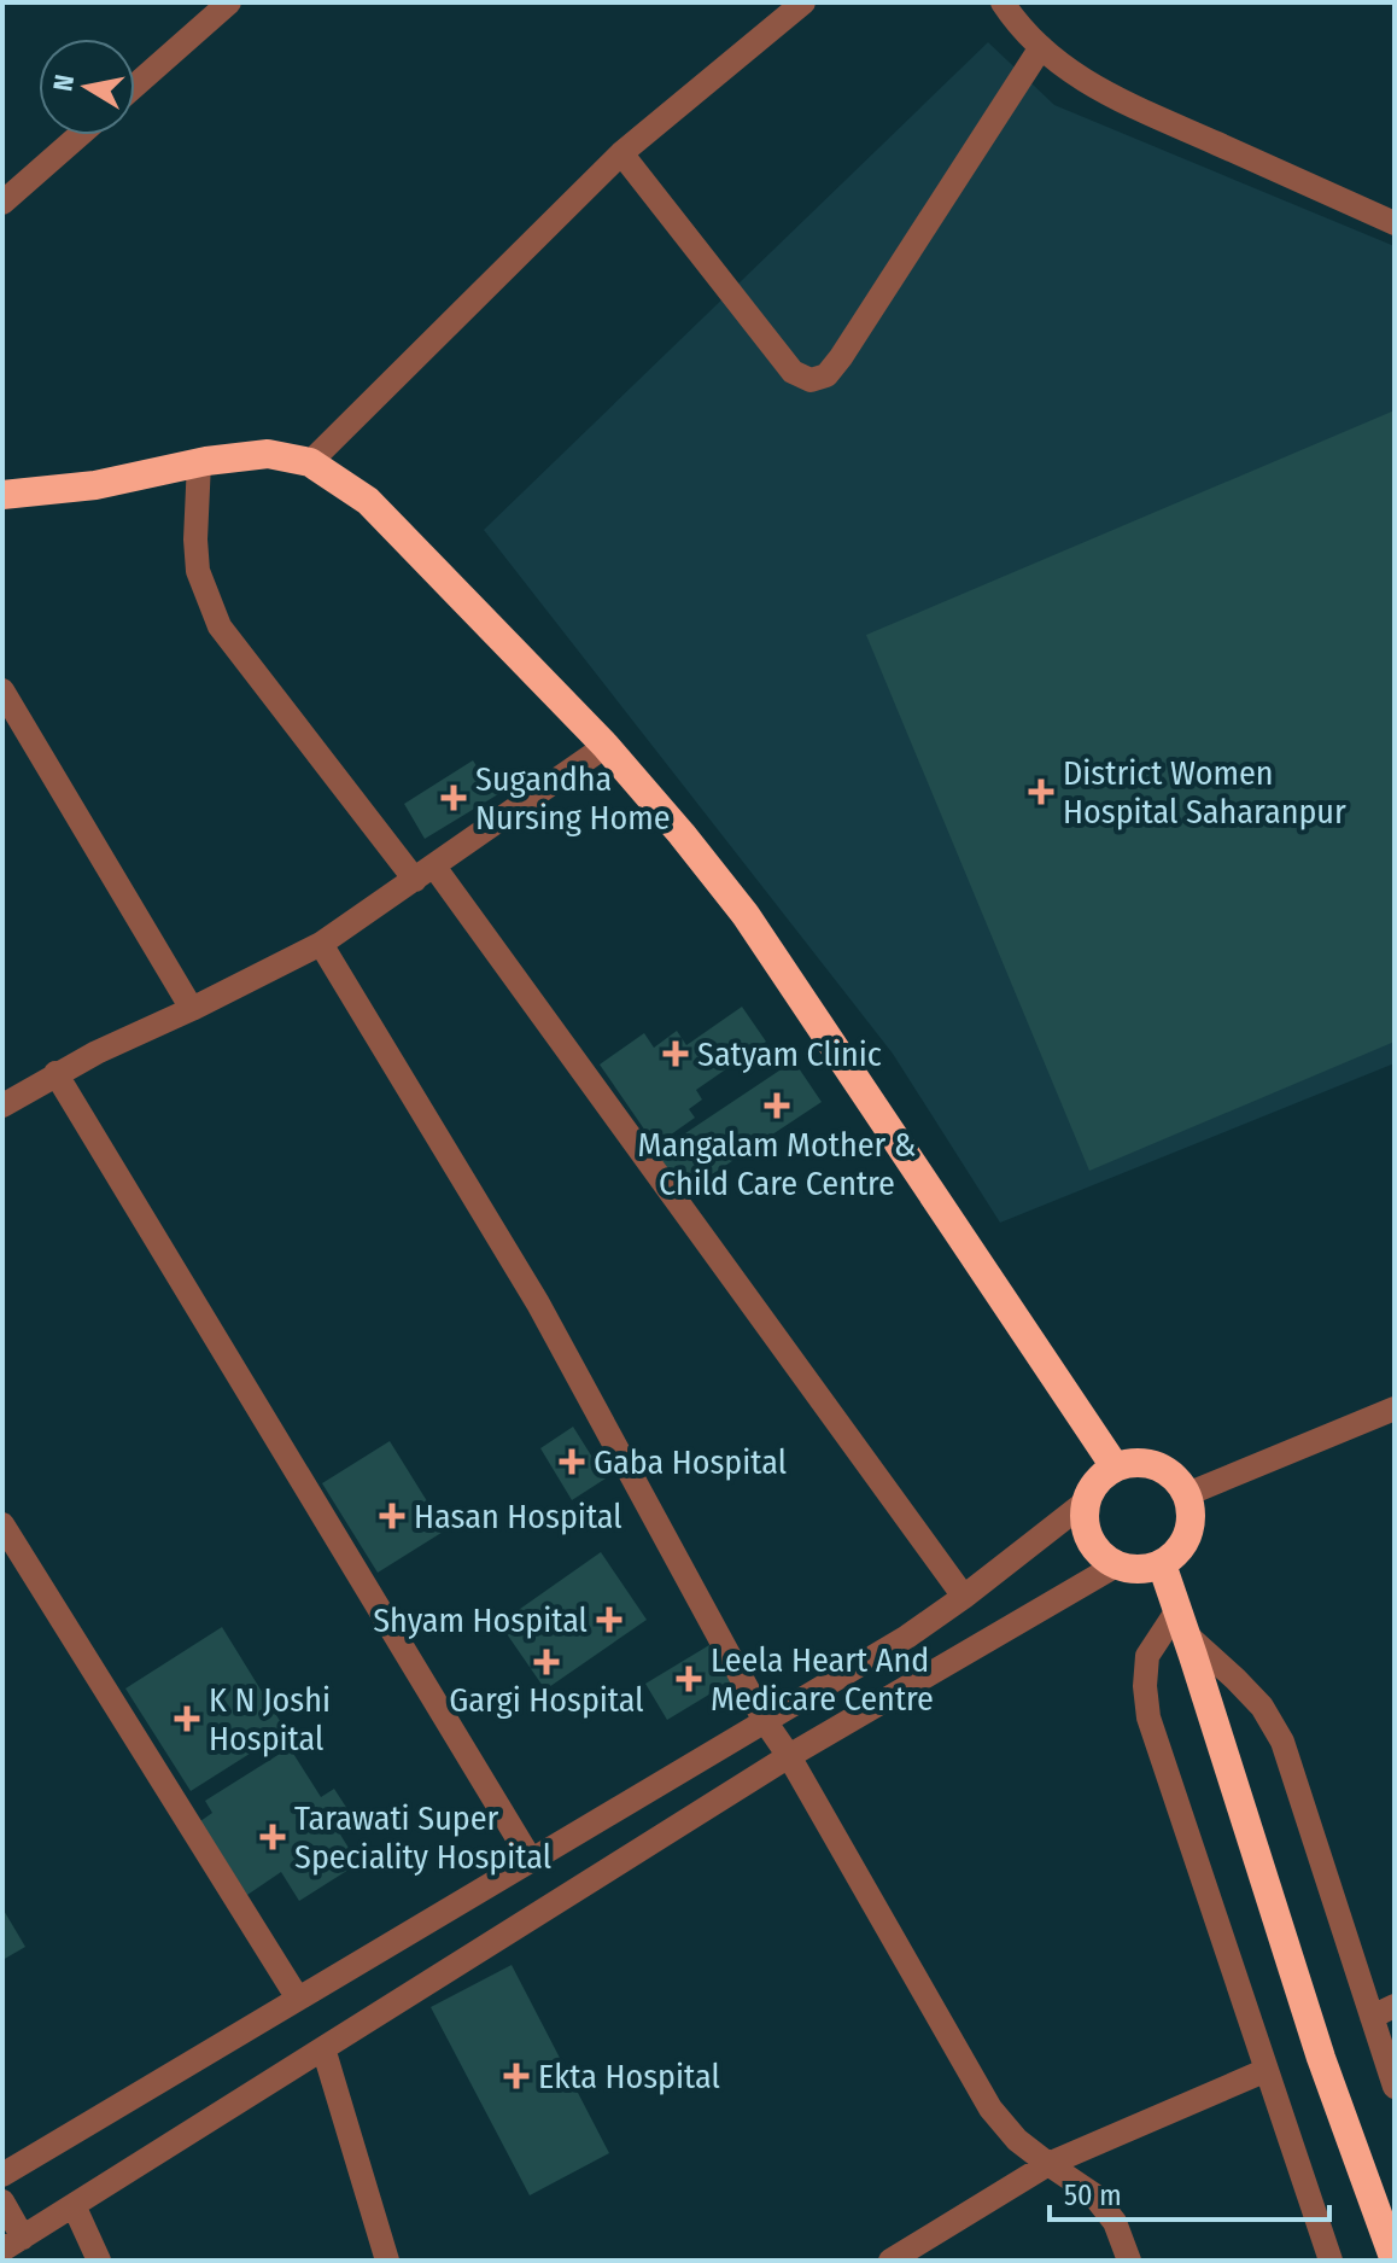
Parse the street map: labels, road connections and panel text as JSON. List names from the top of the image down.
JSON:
{
  "places": {
    "health": [
      "District Women Hospital Saharanpur",
      "Sugandha Nursing Home",
      "Satyam Clinic",
      "Mangalam Mother & Child Care Centre",
      "Gaba Hospital",
      "Hasan Hospital",
      "Shyam Hospital",
      "Gargi Hospital",
      "Leela Heart And Medicare Centre",
      "K N Joshi Hospital",
      "Tarawati Super Speciality Hospital",
      "Ekta Hospital"
    ]
  },
  "scale_bar": "50 m",
  "north": "left"
}
